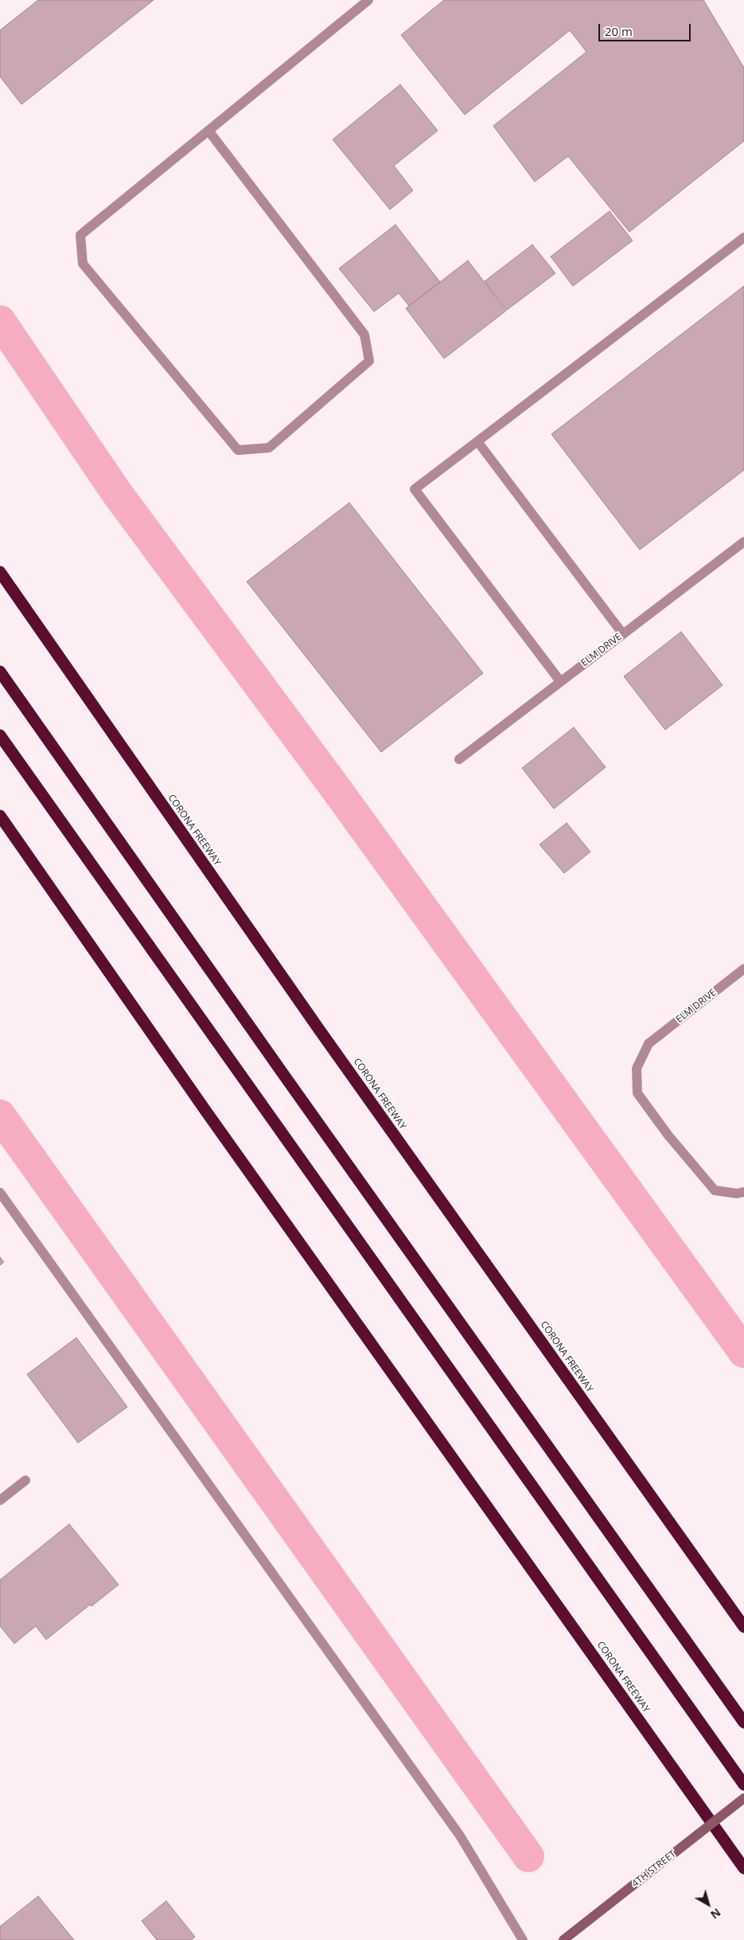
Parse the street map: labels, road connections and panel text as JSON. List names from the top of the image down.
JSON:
{
  "streets": {
    "highway": ["CORONA FREEWAY"],
    "street": ["ELM DRIVE", "4TH STREET"]
  },
  "scale_bar": "20 m",
  "north": "bottom right"
}
